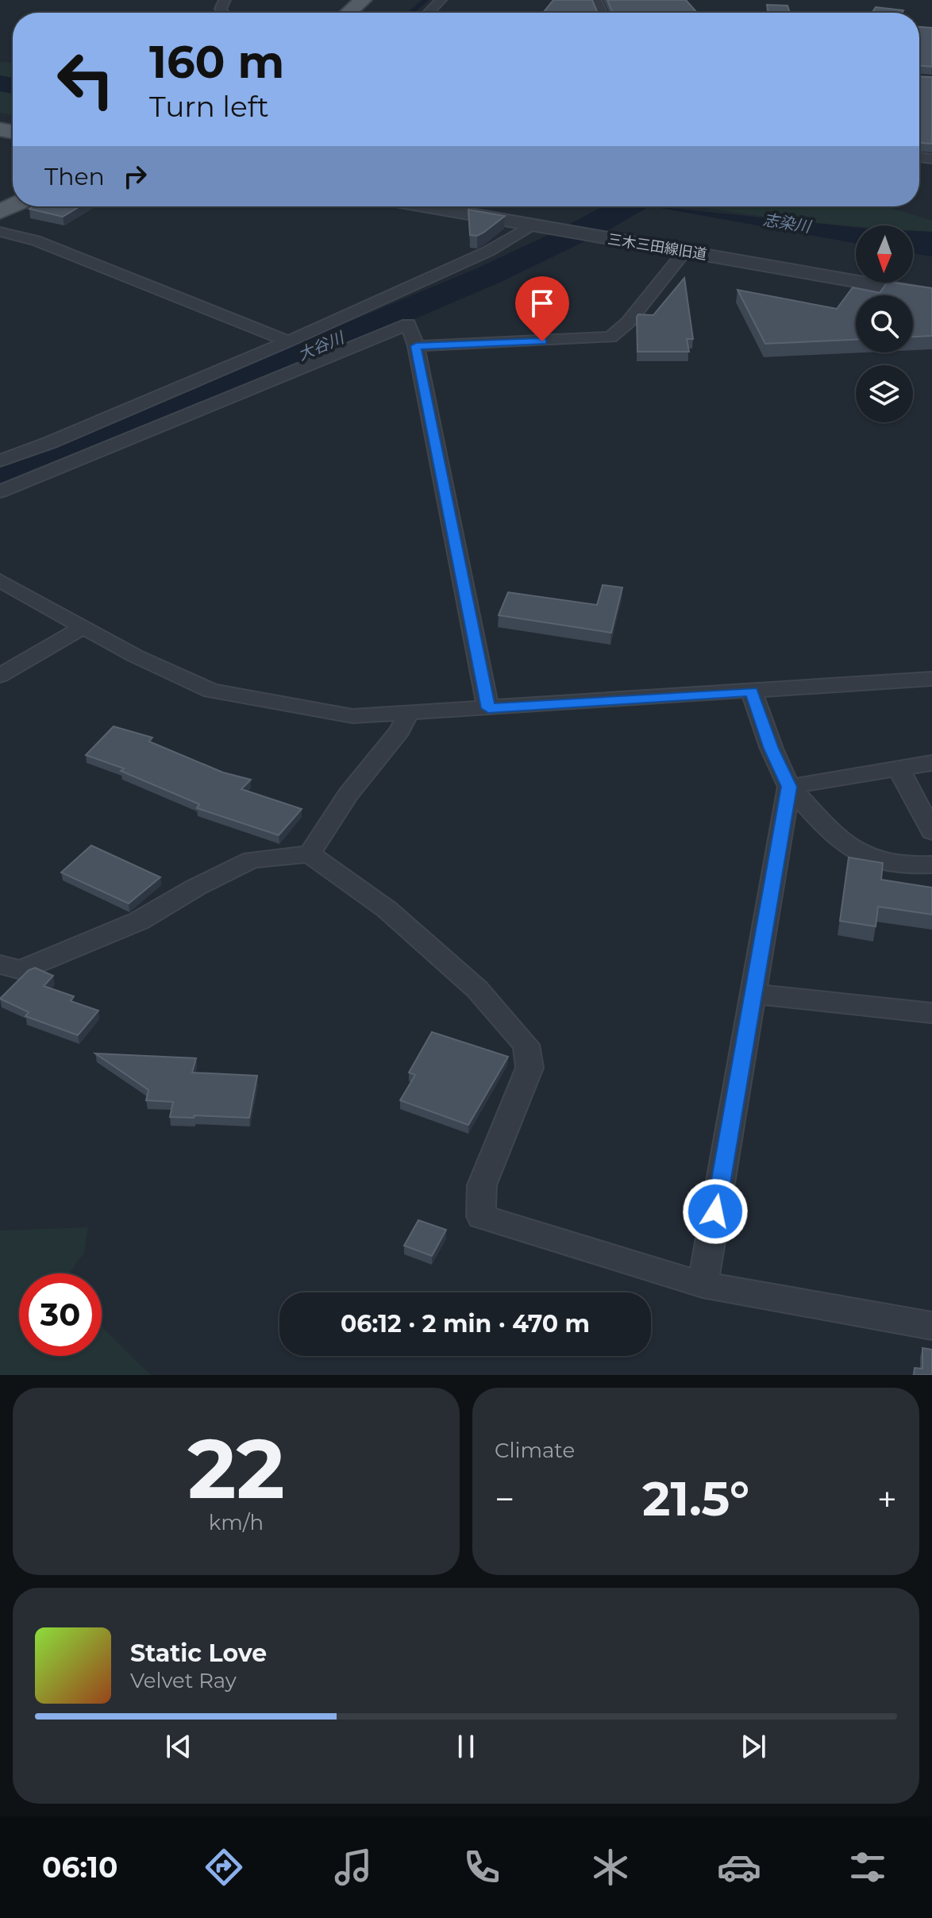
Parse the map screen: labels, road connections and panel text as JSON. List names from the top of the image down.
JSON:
{
  "streets": {
    "street": ["三木三田線旧道"]
  },
  "water": ["志染川", "大谷川"],
  "north": "bottom",
  "page": {
    "turn": ["160 m", "Turn left"],
    "then": "Then",
    "limit": "30",
    "trip": "06:12 · 2 min · 470 m",
    "tile": [
      ["22", "km/h"],
      "Climate"
    ],
    "heat": ["−", "21.5°", "+"],
    "song": ["Static Love", "Velvet Ray"],
    "tabs": "06:10"
  }
}
